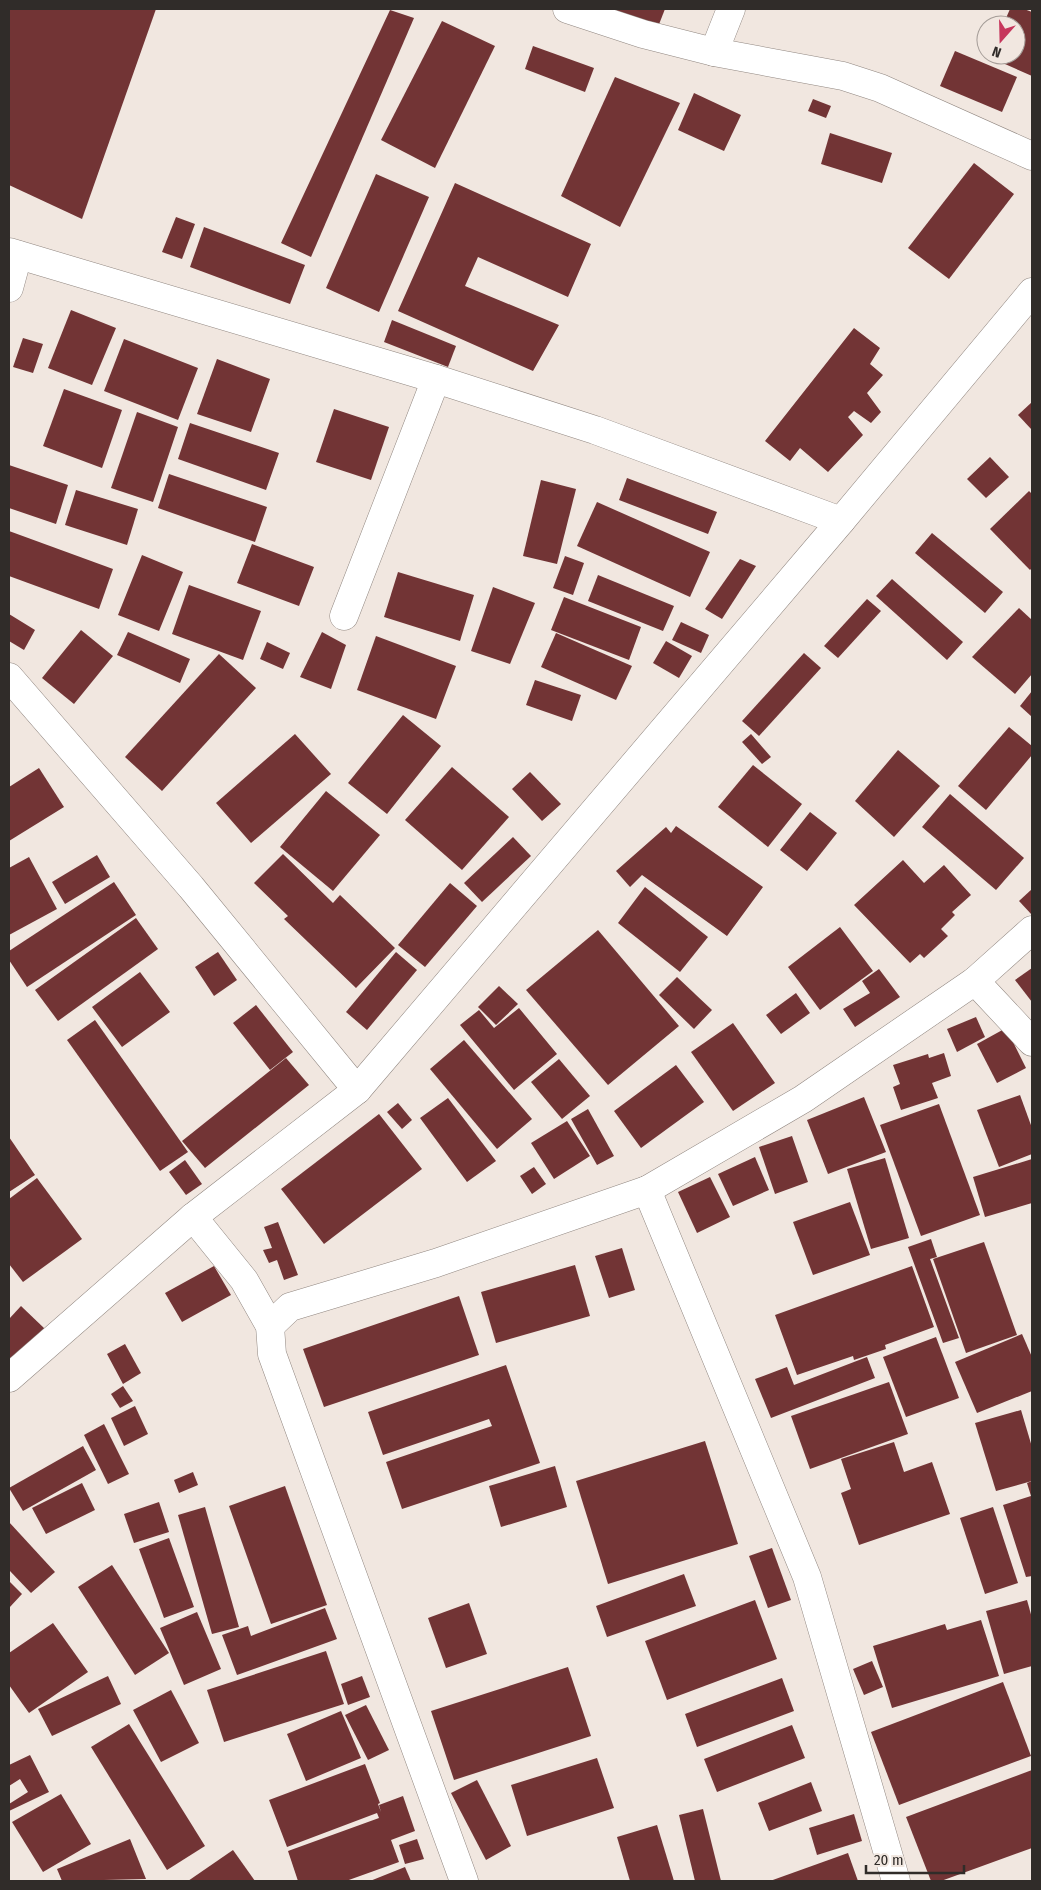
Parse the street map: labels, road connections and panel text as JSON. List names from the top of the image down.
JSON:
{
  "scale_bar": "20 m",
  "north": "bottom"
}
